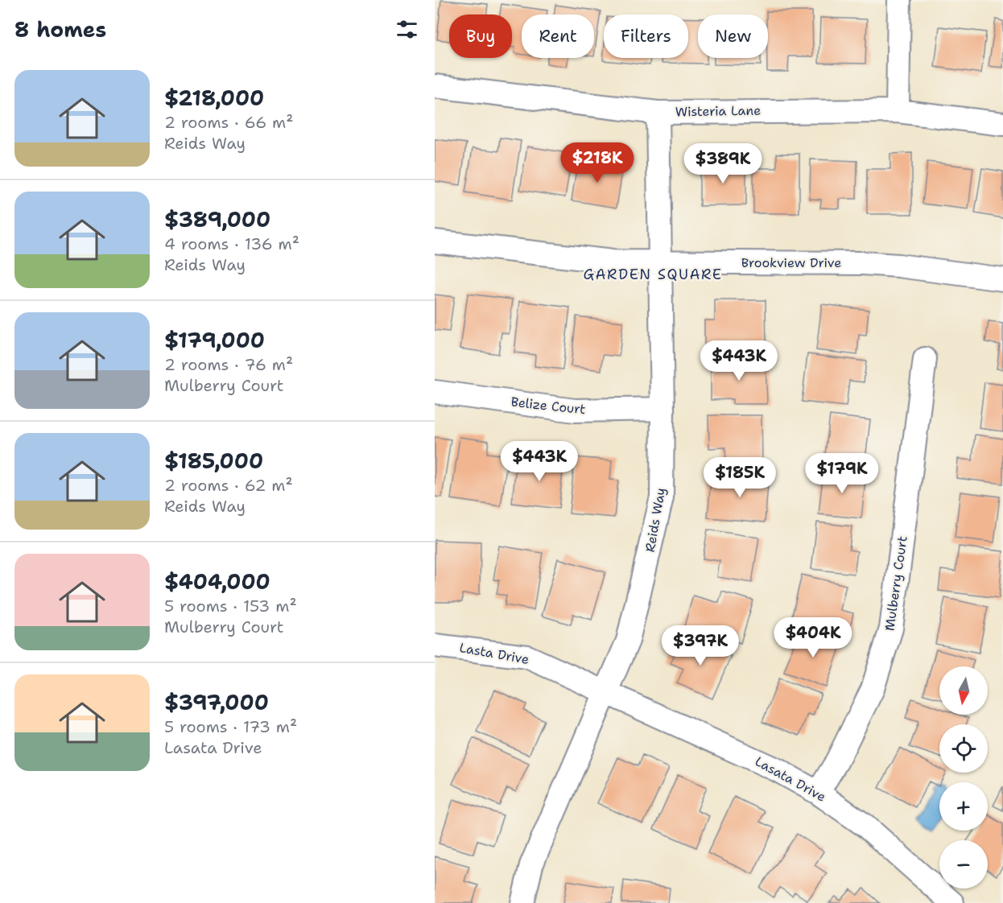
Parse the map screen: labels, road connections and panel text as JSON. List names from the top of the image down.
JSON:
{
  "streets": {
    "street": [
      "Wisteria Lane",
      "Brookview Drive",
      "Belize Court",
      "Reids Way",
      "Mulberry Court",
      "Lasta Drive",
      "Lasata Drive"
    ]
  },
  "crossings": [
    ["Wisteria Lane", "Reids Way"],
    ["Brookview Drive", "Reids Way"],
    ["Belize Court", "Reids Way"],
    ["Reids Way", "Lasta Drive"],
    ["Reids Way", "Lasata Drive"],
    ["Mulberry Court", "Lasata Drive"],
    ["Lasta Drive", "Lasata Drive"]
  ],
  "districts": ["GARDEN SQUARE"],
  "north": "bottom",
  "page": {
    "heading": "8 homes",
    "chip": [
      "Buy",
      "Rent",
      "Filters",
      "New"
    ],
    "list": [
      {
        "name": "$218,000",
        "note": "2 rooms · 66 m² · Reids Way"
      },
      {
        "name": "$389,000",
        "note": "4 rooms · 136 m² · Reids Way"
      },
      {
        "name": "$179,000",
        "note": "2 rooms · 76 m² · Mulberry Court"
      },
      {
        "name": "$185,000",
        "note": "2 rooms · 62 m² · Reids Way"
      },
      {
        "name": "$404,000",
        "note": "5 rooms · 153 m² · Mulberry Court"
      },
      {
        "name": "$397,000",
        "note": "5 rooms · 173 m² · Lasata Drive"
      }
    ],
    "price": [
      "$218K",
      "$389K",
      "$443K",
      "$443K",
      "$179K",
      "$185K",
      "$404K",
      "$397K"
    ],
    "map_buttons": ["+", "−"]
  }
}
